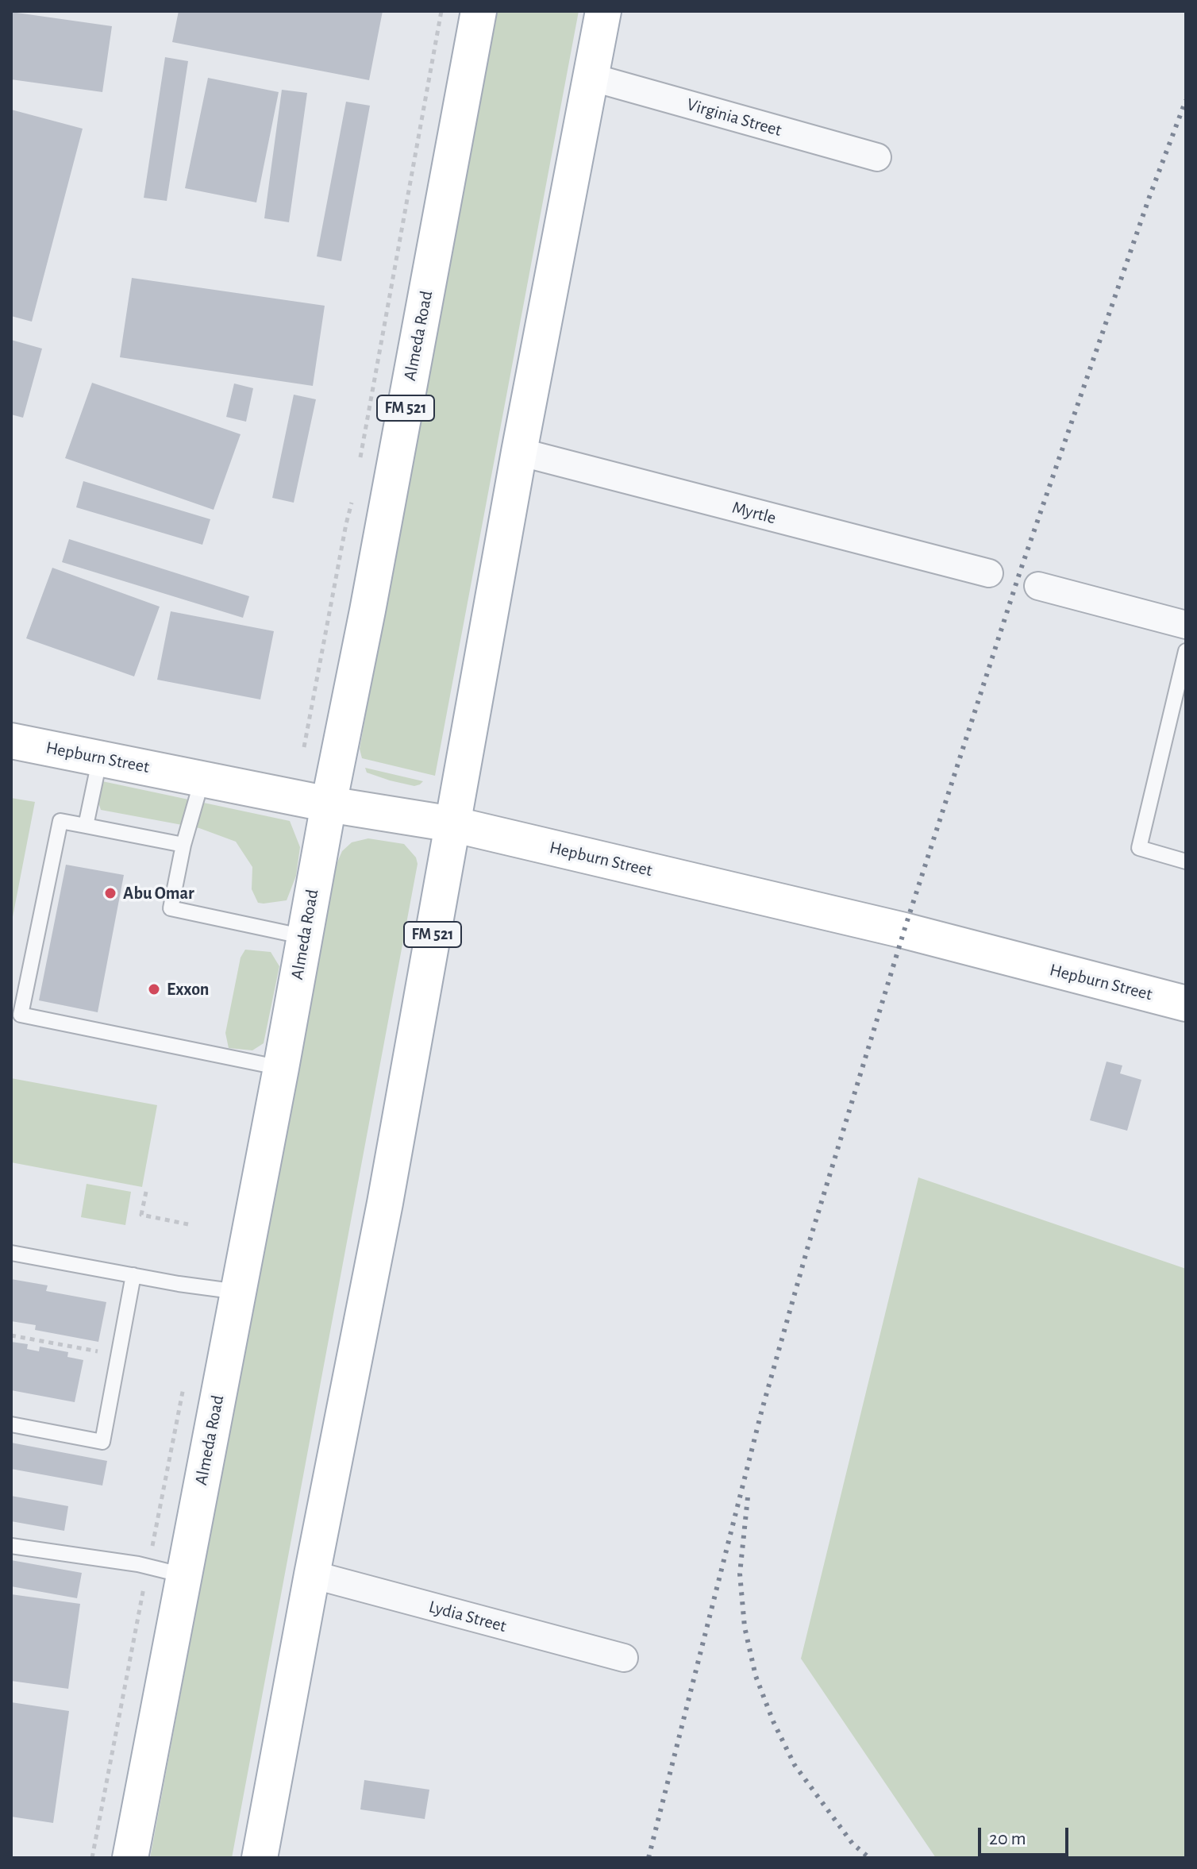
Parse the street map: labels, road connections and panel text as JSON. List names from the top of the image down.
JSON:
{
  "streets": {
    "main road": ["Almeda Road", "FM 521", "Hepburn Street"],
    "street": ["Virginia Street", "Myrtle", "Lydia Street"]
  },
  "crossings": [
    ["Virginia Street", "FM 521"],
    ["Almeda Road", "Hepburn Street"],
    ["FM 521", "Myrtle"],
    ["FM 521", "Hepburn Street"],
    ["FM 521", "Lydia Street"]
  ],
  "places": ["Abu Omar", "Exxon"],
  "scale_bar": "20 m"
}
